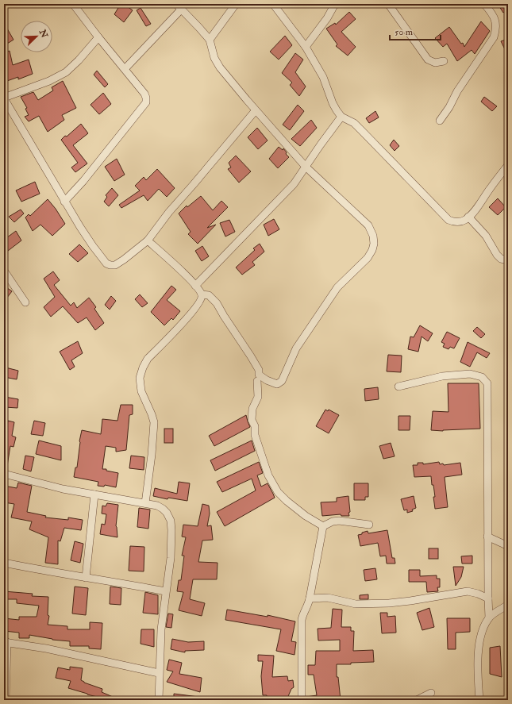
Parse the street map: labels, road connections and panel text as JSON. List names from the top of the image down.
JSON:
{
  "scale_bar": "50 m",
  "north": "top right"
}
